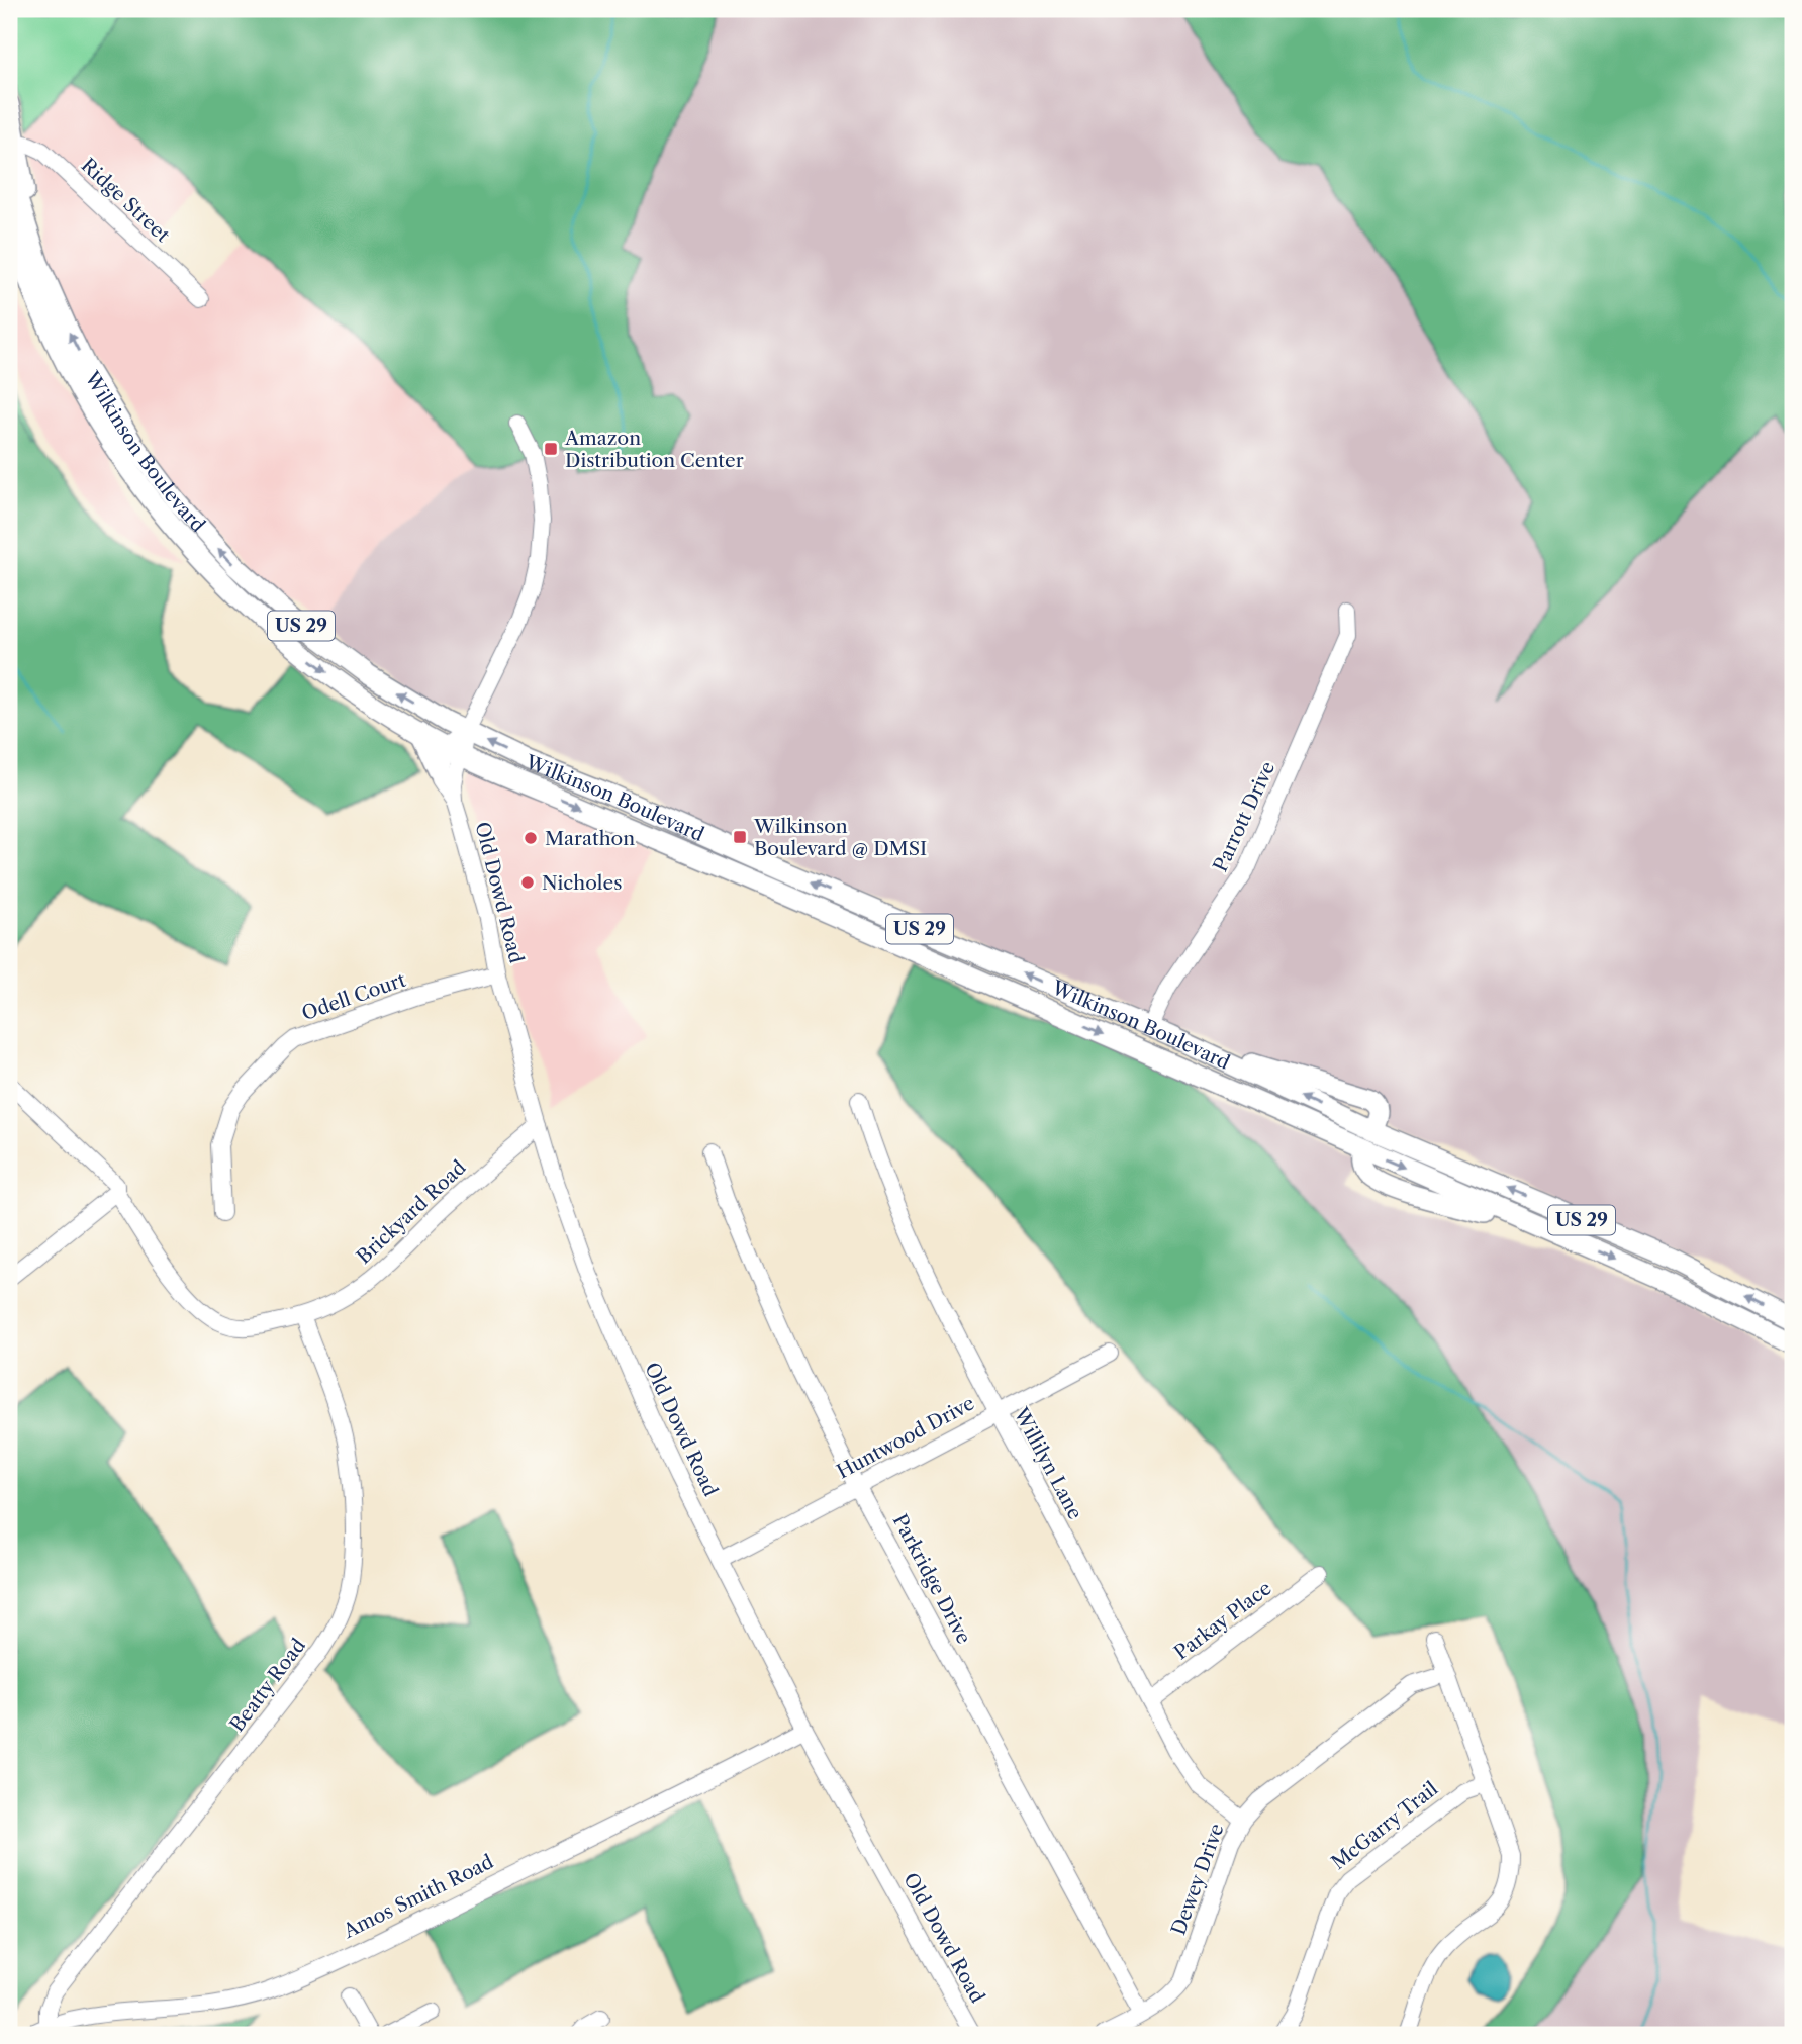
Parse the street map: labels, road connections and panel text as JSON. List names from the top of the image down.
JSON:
{
  "streets": {
    "main road": ["Wilkinson Boulevard", "US 29"],
    "street": [
      "Ridge Street",
      "Parrott Drive",
      "Old Dowd Road",
      "Odell Court",
      "Brickyard Road",
      "Huntwood Drive",
      "Willilyn Lane",
      "Parkridge Drive",
      "Parkay Place",
      "Beatty Road",
      "McGarry Trail",
      "Dewey Drive",
      "Amos Smith Road"
    ]
  },
  "crossings": [
    ["Wilkinson Boulevard", "US 29"],
    ["Wilkinson Boulevard", "Parrott Drive"],
    ["Wilkinson Boulevard", "Old Dowd Road"],
    ["Old Dowd Road", "Odell Court"],
    ["Old Dowd Road", "Brickyard Road"],
    ["Old Dowd Road", "Huntwood Drive"],
    ["Old Dowd Road", "Amos Smith Road"],
    ["Brickyard Road", "Beatty Road"],
    ["Huntwood Drive", "Willilyn Lane"],
    ["Huntwood Drive", "Parkridge Drive"],
    ["Willilyn Lane", "Parkay Place"],
    ["Willilyn Lane", "Dewey Drive"],
    ["Parkridge Drive", "Dewey Drive"],
    ["Beatty Road", "Amos Smith Road"]
  ],
  "places": {
    "transit": ["Amazon Distribution Center", "Wilkinson Boulevard @ DMSI"],
    "other": ["Marathon", "Nicholes"]
  }
}
